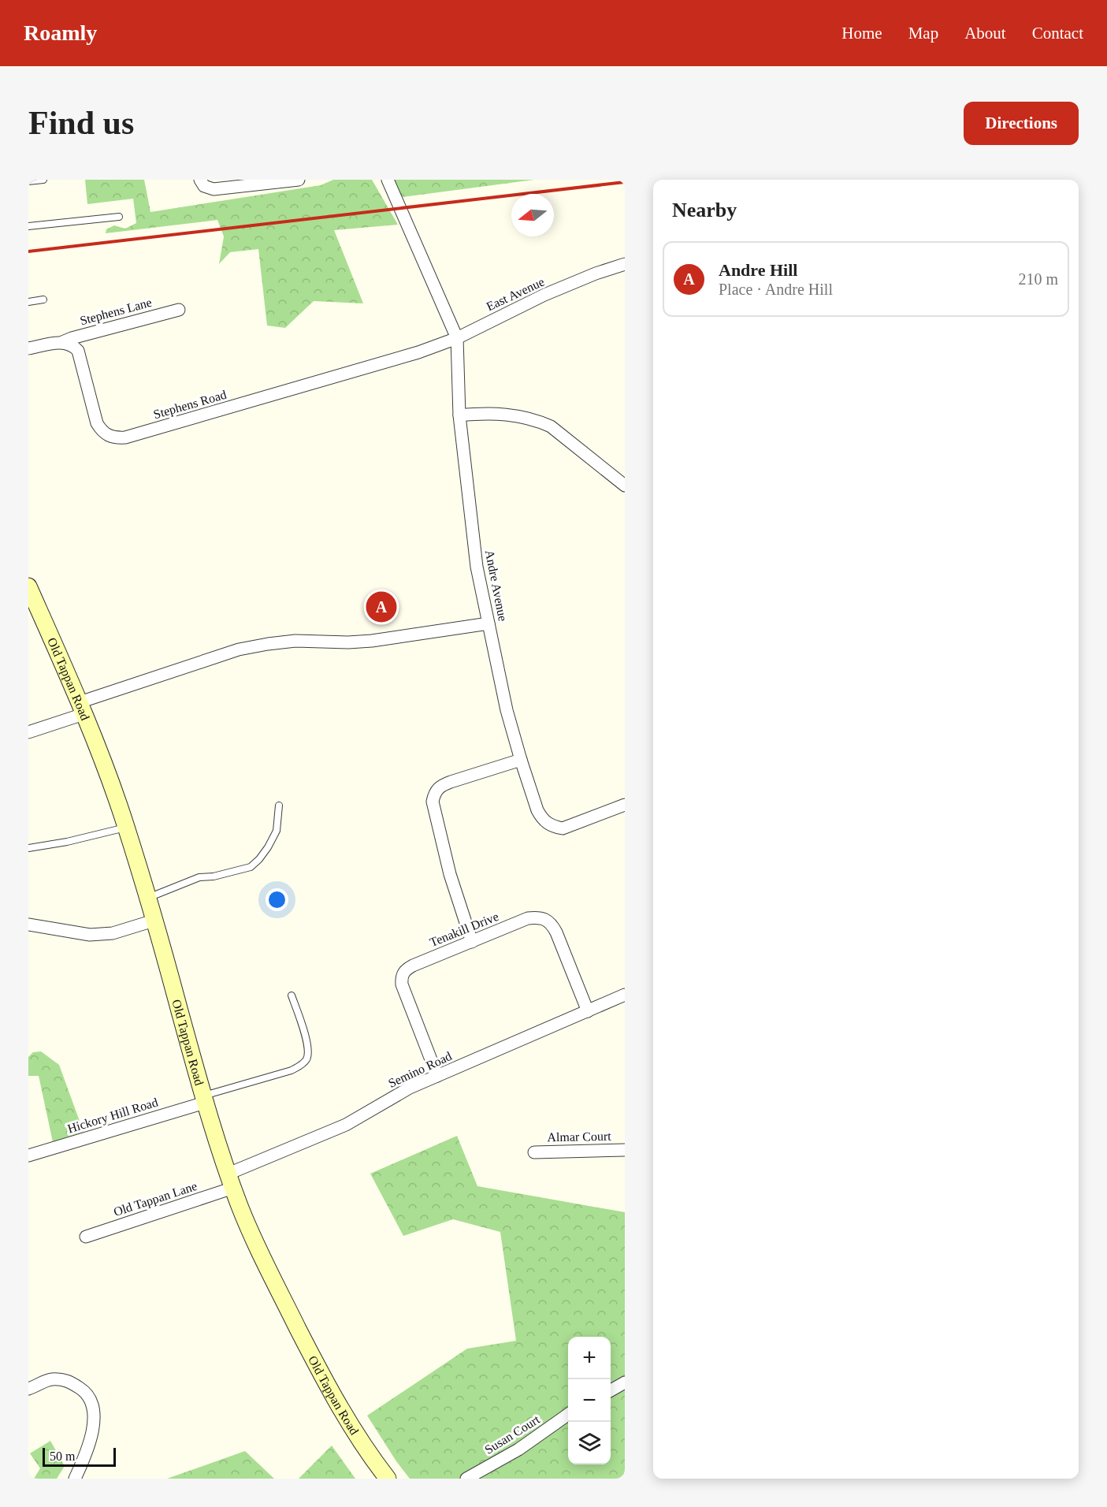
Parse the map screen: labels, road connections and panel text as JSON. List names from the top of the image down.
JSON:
{
  "streets": {
    "main road": ["Old Tappan Road"],
    "street": [
      "East Avenue",
      "Stephens Lane",
      "Stephens Road",
      "Andre Avenue",
      "Tenakill Drive",
      "Semino Road",
      "Hickory Hill Road",
      "Almar Court",
      "Old Tappan Lane",
      "Susan Court"
    ]
  },
  "crossings": [
    ["East Avenue", "Stephens Road"],
    ["East Avenue", "Andre Avenue"],
    ["Stephens Lane", "Stephens Road"],
    ["Old Tappan Road", "Semino Road"],
    ["Old Tappan Road", "Hickory Hill Road"],
    ["Old Tappan Road", "Old Tappan Lane"],
    ["Tenakill Drive", "Semino Road"],
    ["Semino Road", "Old Tappan Lane"]
  ],
  "scale_bar": "50 m",
  "north": "left",
  "page": {
    "header": "Roamly",
    "nav": [
      "Home",
      "Map",
      "About",
      "Contact"
    ],
    "buttons": "Directions",
    "title": "Find us",
    "heading": "Nearby",
    "list": [
      {
        "mark": "A",
        "name": "Andre Hill",
        "note": "Place · Andre Hill",
        "value": "210 m"
      }
    ],
    "pins": "A",
    "map_buttons": ["+", "−"],
    "scale": "50 m"
  }
}
